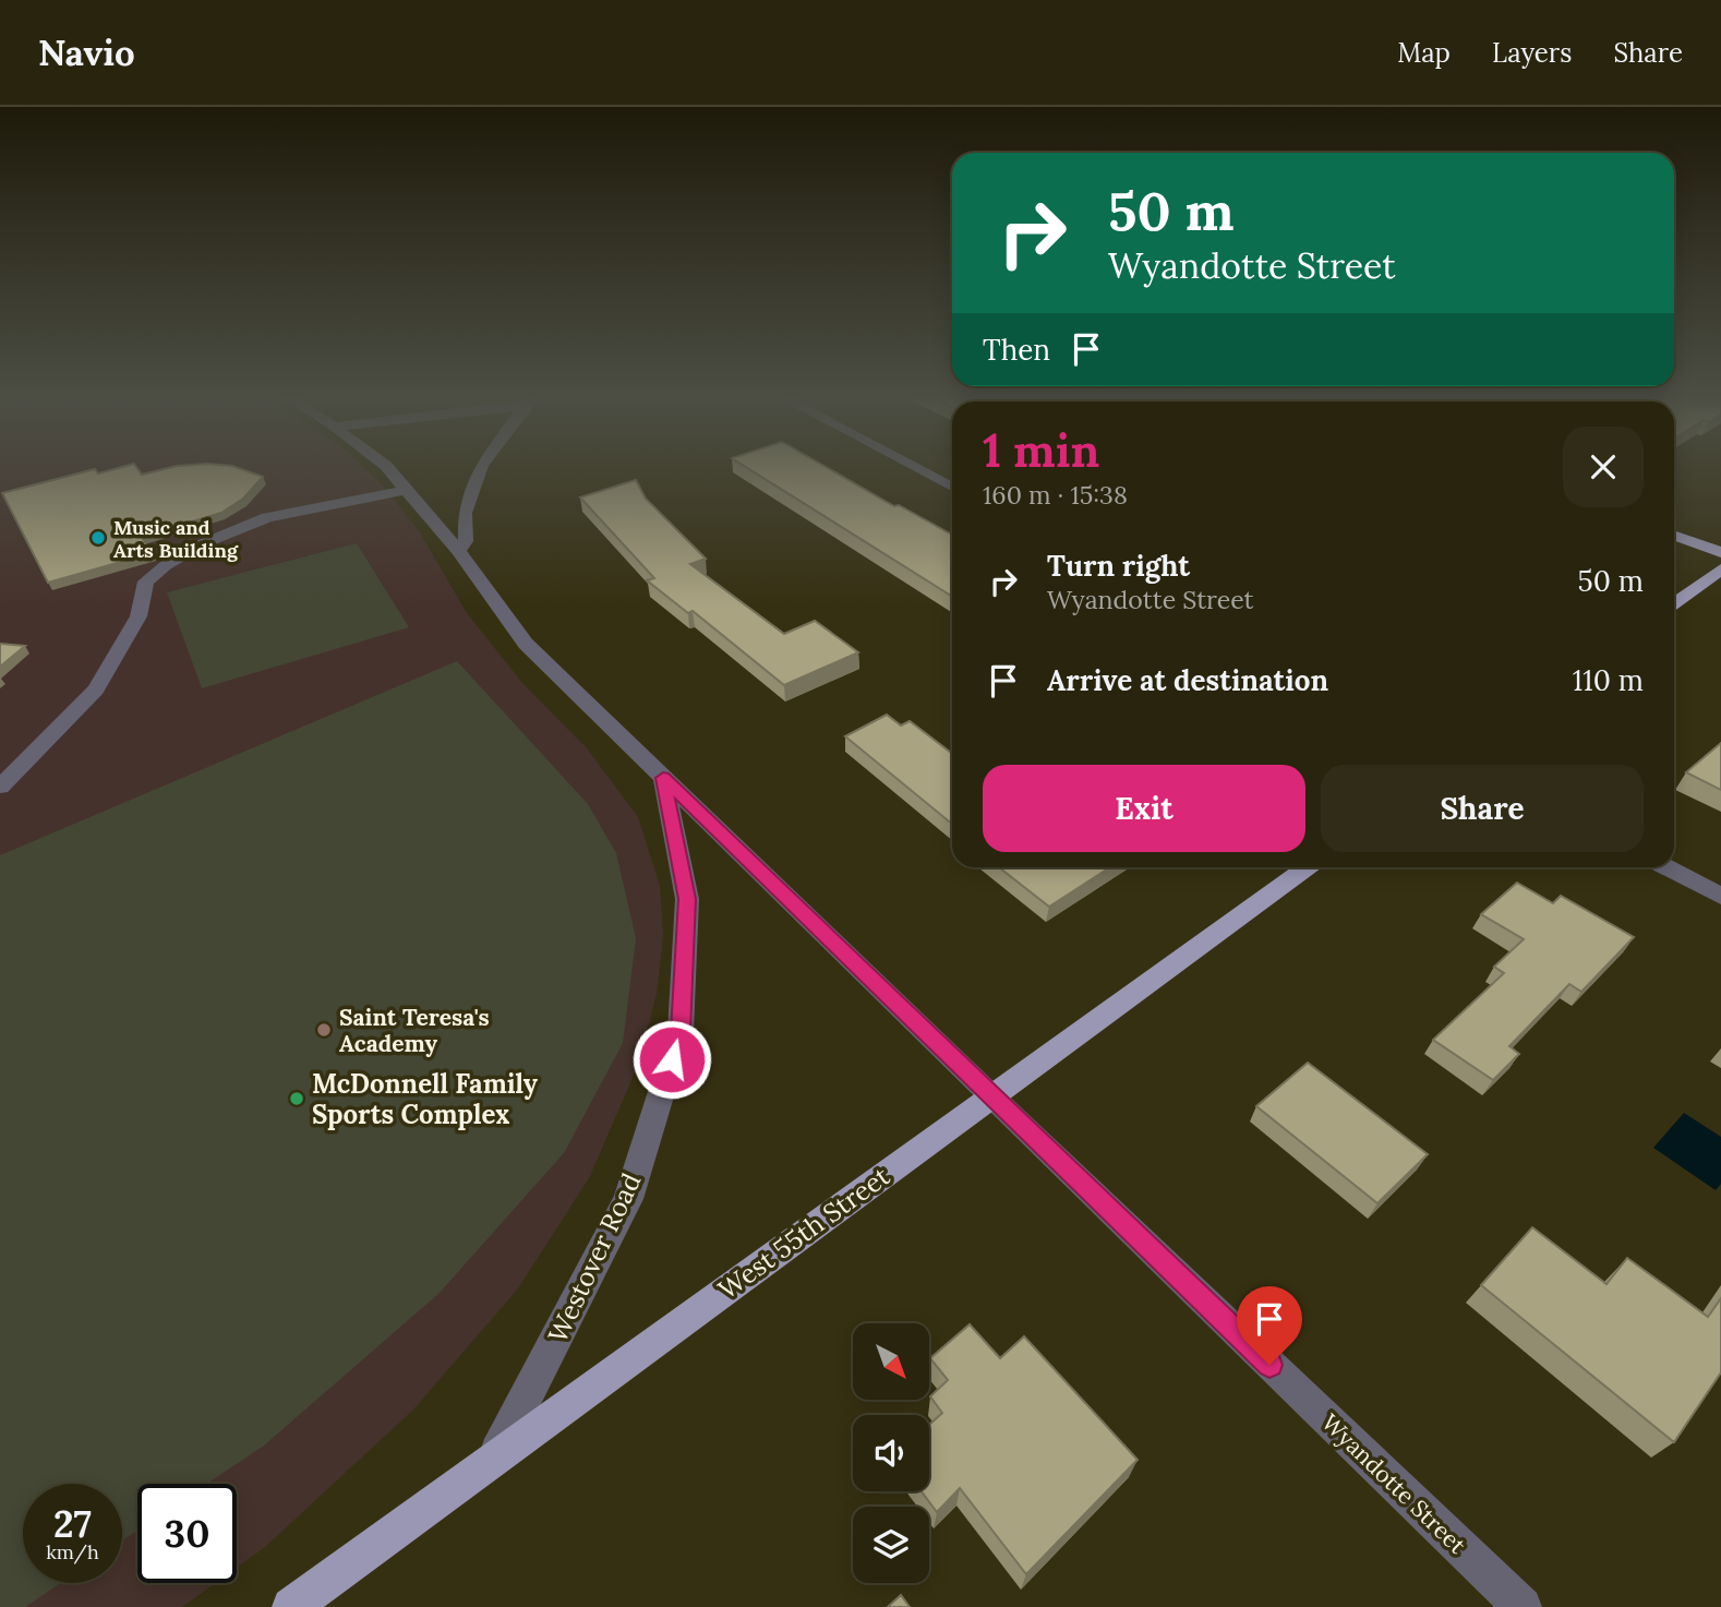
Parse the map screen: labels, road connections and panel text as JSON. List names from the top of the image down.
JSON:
{
  "streets": {
    "main road": ["West 55th Street"],
    "street": ["Westover Road", "Wyandotte Street"]
  },
  "crossings": [
    ["West 55th Street", "Westover Road"],
    ["West 55th Street", "Wyandotte Street"],
    ["Westover Road", "Wyandotte Street"]
  ],
  "places": ["Music and Arts Building", "Saint Teresa's Academy", "McDonnell Family Sports Complex"],
  "north": "bottom right",
  "page": {
    "header": "Navio",
    "nav": ["Map", "Layers", "Share"],
    "turn": ["50 m", "Wyandotte Street"],
    "then": "Then",
    "heading": ["1 min", "160 m · 15:38"],
    "list": [
      {
        "name": "Turn right",
        "note": "Wyandotte Street",
        "value": "50 m"
      },
      {
        "name": "Arrive at destination",
        "value": "110 m"
      }
    ],
    "buttons": ["Exit", "Share"],
    "speed": "27 km/h",
    "limit": "30"
  }
}
